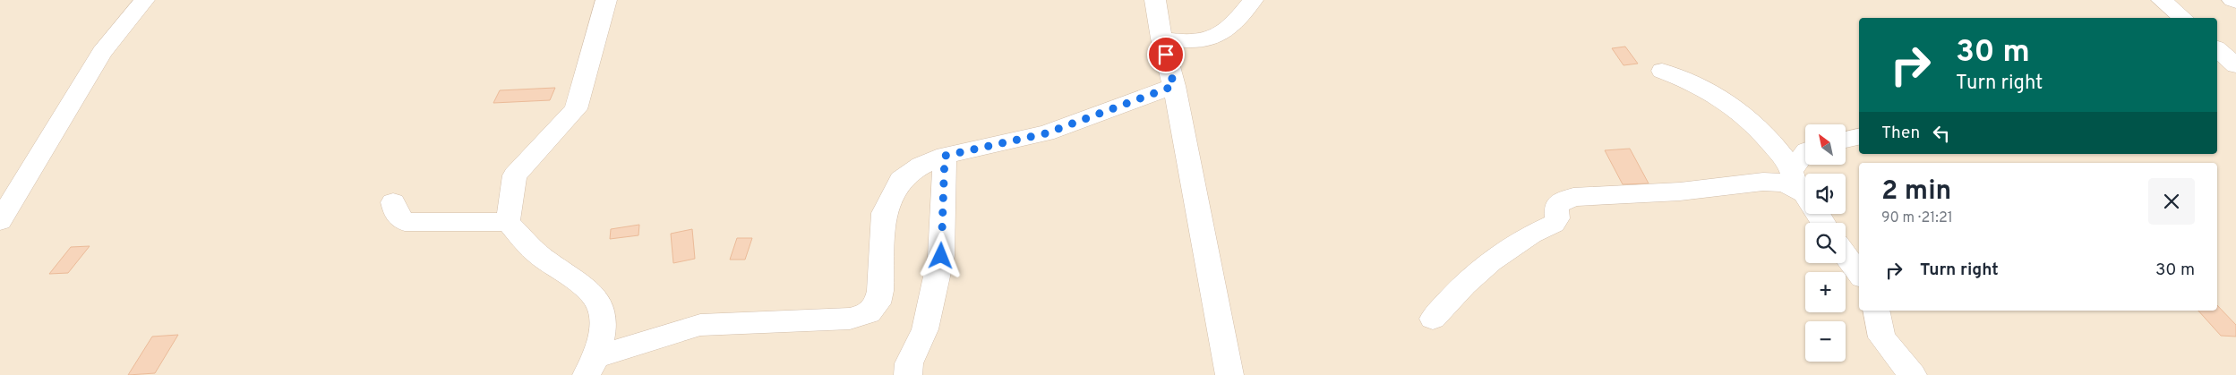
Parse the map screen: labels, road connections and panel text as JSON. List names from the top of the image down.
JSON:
{
  "north": "top left",
  "page": {
    "turn": ["30 m", "Turn right"],
    "then": "Then",
    "map_buttons": ["+", "−"],
    "heading": ["2 min", "90 m · 21:21"],
    "list": [
      {
        "name": "Turn right",
        "value": "30 m"
      }
    ]
  }
}
